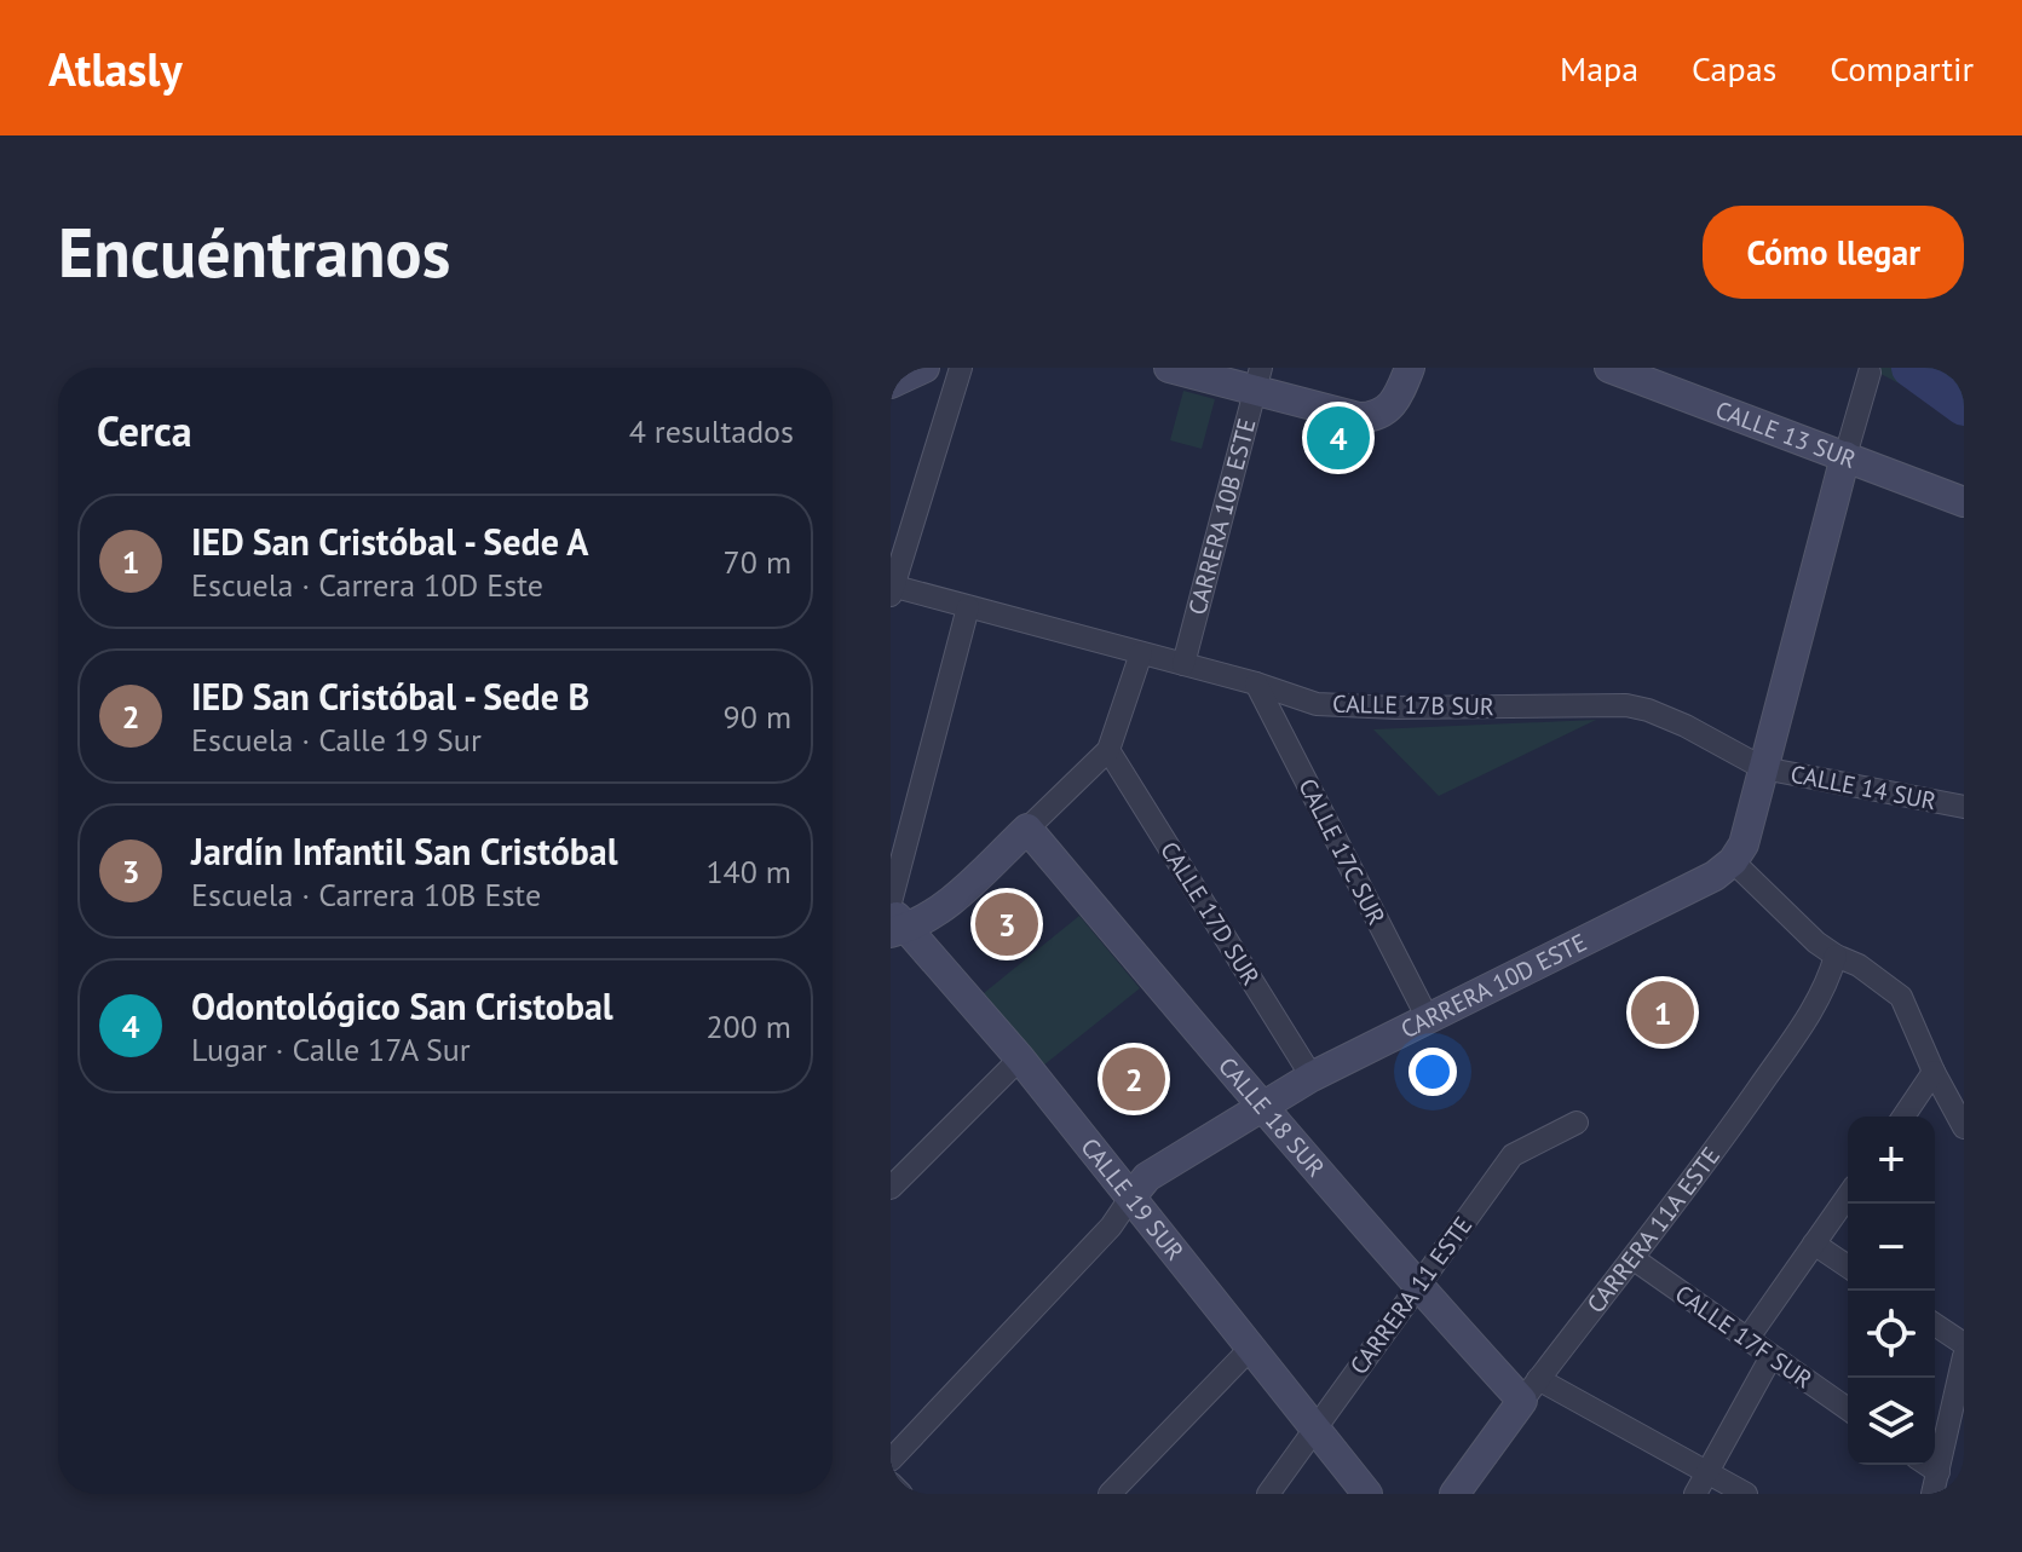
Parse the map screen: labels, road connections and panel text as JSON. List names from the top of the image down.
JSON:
{
  "streets": {
    "street": [
      "CALLE 13 SUR",
      "CARRERA 10B ESTE",
      "CALLE 17B SUR",
      "CALLE 14 SUR",
      "CALLE 17C SUR",
      "CALLE 17D SUR",
      "CARRERA 10D ESTE",
      "CALLE 18 SUR",
      "CALLE 19 SUR",
      "CARRERA 11A ESTE",
      "CARRERA 11 ESTE",
      "CALLE 17F SUR"
    ]
  },
  "crossings": [
    ["CARRERA 10B ESTE", "CALLE 17B SUR"],
    ["CALLE 17B SUR", "CALLE 14 SUR"],
    ["CALLE 17B SUR", "CALLE 17C SUR"],
    ["CALLE 17C SUR", "CARRERA 10D ESTE"],
    ["CALLE 17D SUR", "CARRERA 10D ESTE"],
    ["CARRERA 10D ESTE", "CALLE 18 SUR"],
    ["CARRERA 10D ESTE", "CALLE 19 SUR"],
    ["CALLE 18 SUR", "CARRERA 11A ESTE"],
    ["CALLE 18 SUR", "CARRERA 11 ESTE"],
    ["CALLE 19 SUR", "CARRERA 11 ESTE"],
    ["CARRERA 11A ESTE", "CALLE 17F SUR"]
  ],
  "page": {
    "header": "Atlasly",
    "nav": ["Mapa", "Capas", "Compartir"],
    "buttons": "Cómo llegar",
    "title": "Encuéntranos",
    "heading": ["Cerca", "4 resultados"],
    "pins": [
      "4",
      "3",
      "1",
      "2"
    ],
    "list": [
      {
        "mark": "1",
        "name": "IED San Cristóbal - Sede A",
        "note": "Escuela · Carrera 10D Este",
        "value": "70 m"
      },
      {
        "mark": "2",
        "name": "IED San Cristóbal - Sede B",
        "note": "Escuela · Calle 19 Sur",
        "value": "90 m"
      },
      {
        "mark": "3",
        "name": "Jardín Infantil San Cristóbal",
        "note": "Escuela · Carrera 10B Este",
        "value": "140 m"
      },
      {
        "mark": "4",
        "name": "Odontológico San Cristobal",
        "note": "Lugar · Calle 17A Sur",
        "value": "200 m"
      }
    ],
    "map_buttons": ["+", "−"]
  }
}
